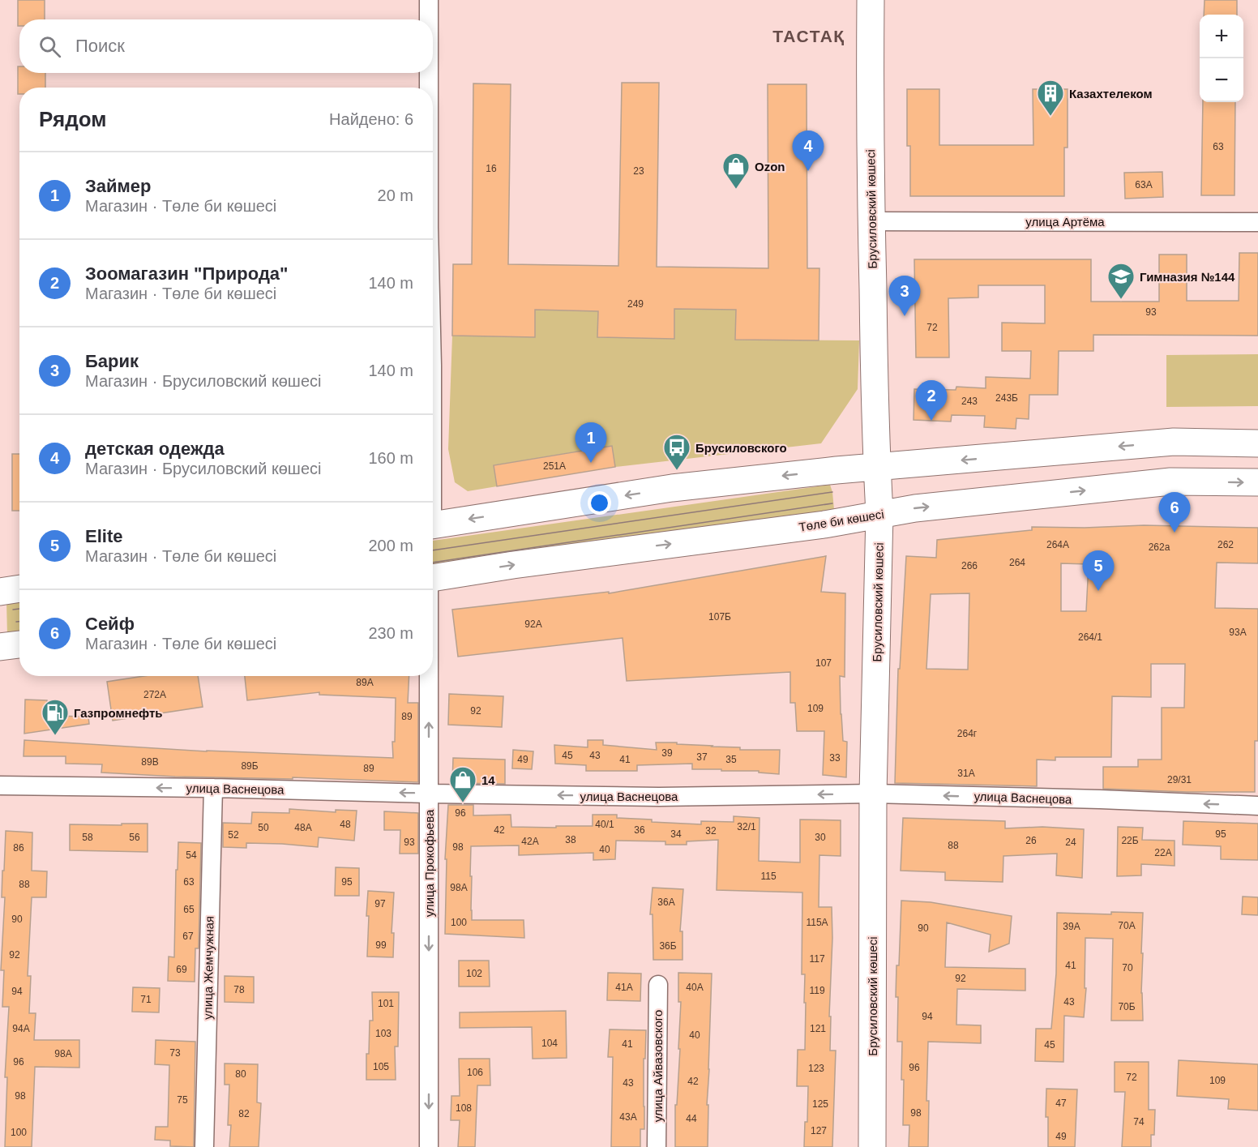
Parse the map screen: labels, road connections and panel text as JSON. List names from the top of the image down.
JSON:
{
  "streets": {
    "main road": ["Брусиловский көшесі", "Төле би көшесі"],
    "street": [
      "улица Артёма",
      "улица Васнецова",
      "улица Прокофьева",
      "улица Жемчужная",
      "улица Айвазовского"
    ]
  },
  "crossings": [
    ["Брусиловский көшесі", "улица Артёма"],
    ["Брусиловский көшесі", "Төле би көшесі"],
    ["Брусиловский көшесі", "улица Васнецова"],
    ["улица Васнецова", "улица Прокофьева"],
    ["улица Васнецова", "улица Жемчужная"]
  ],
  "one_way": ["улица Васнецова"],
  "districts": ["ТАСТАҚ"],
  "places": {
    "building": ["Казахтелеком"],
    "shop": ["Ozon", "14"],
    "school or university": ["Гимназия №144"],
    "bus stop": ["Брусиловского"],
    "fuel station": ["Газпромнефть"]
  },
  "house_numbers": [
    "63",
    "16",
    "23",
    "63А",
    "249",
    "93",
    "72",
    "243Б",
    "243",
    "251А",
    "264А",
    "262",
    "262а",
    "264",
    "266",
    "107Б",
    "92А",
    "93А",
    "264/1",
    "107",
    "89А",
    "272А",
    "109",
    "92",
    "89",
    "264г",
    "39",
    "45",
    "43",
    "37",
    "33",
    "49",
    "41",
    "35",
    "89В",
    "89Б",
    "89",
    "31А",
    "29/31",
    "96",
    "48",
    "40/1",
    "32/1",
    "50",
    "48А",
    "42",
    "36",
    "32",
    "34",
    "95",
    "52",
    "58",
    "56",
    "30",
    "38",
    "26",
    "22Б",
    "42А",
    "93",
    "24",
    "88",
    "98",
    "86",
    "40",
    "22А",
    "54",
    "115",
    "63",
    "95",
    "88",
    "98А",
    "36А",
    "97",
    "65",
    "90",
    "100",
    "115А",
    "70А",
    "39А",
    "90",
    "67",
    "99",
    "36Б",
    "92",
    "117",
    "41",
    "70",
    "69",
    "102",
    "92",
    "41А",
    "40А",
    "78",
    "119",
    "94",
    "71",
    "43",
    "101",
    "70Б",
    "94",
    "94А",
    "121",
    "103",
    "40",
    "104",
    "41",
    "45",
    "73",
    "98А",
    "96",
    "105",
    "96",
    "123",
    "106",
    "80",
    "72",
    "109",
    "42",
    "43",
    "98",
    "75",
    "47",
    "125",
    "108",
    "98",
    "82",
    "43А",
    "44",
    "74",
    "127",
    "100",
    "49"
  ],
  "page": {
    "map_buttons": ["+", "−"],
    "search": "Поиск",
    "heading": ["Рядом", "Найдено: 6"],
    "pins": [
      "4",
      "3",
      "2",
      "1",
      "6",
      "5"
    ],
    "list": [
      {
        "mark": "1",
        "name": "Займер",
        "note": "Магазин · Төле би көшесі",
        "value": "20 m"
      },
      {
        "mark": "2",
        "name": "Зоомагазин \"Природа\"",
        "note": "Магазин · Төле би көшесі",
        "value": "140 m"
      },
      {
        "mark": "3",
        "name": "Барик",
        "note": "Магазин · Брусиловский көшесі",
        "value": "140 m"
      },
      {
        "mark": "4",
        "name": "детская одежда",
        "note": "Магазин · Брусиловский көшесі",
        "value": "160 m"
      },
      {
        "mark": "5",
        "name": "Elite",
        "note": "Магазин · Төле би көшесі",
        "value": "200 m"
      },
      {
        "mark": "6",
        "name": "Сейф",
        "note": "Магазин · Төле би көшесі",
        "value": "230 m"
      }
    ]
  }
}
